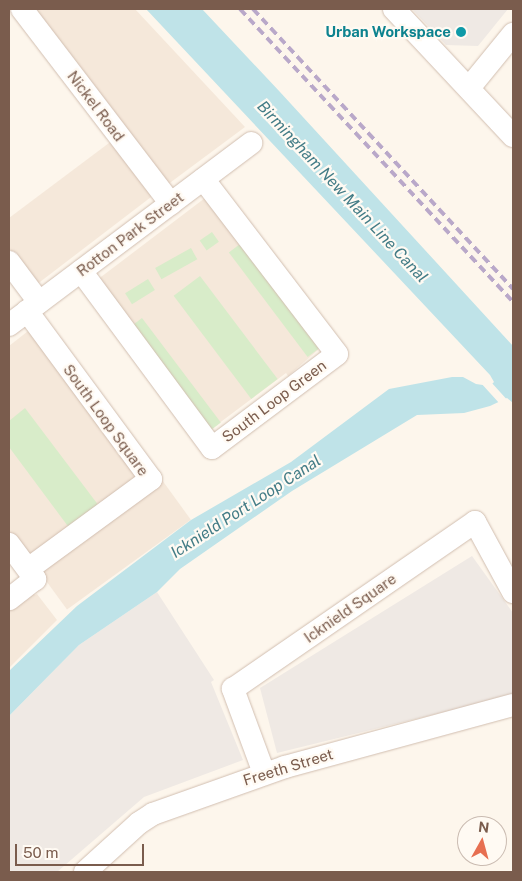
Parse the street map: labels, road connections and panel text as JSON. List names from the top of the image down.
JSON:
{
  "streets": {
    "street": [
      "Nickel Road",
      "Rotton Park Street",
      "South Loop Green",
      "South Loop Square",
      "Icknield Square",
      "Freeth Street"
    ]
  },
  "crossings": [
    ["Nickel Road", "Rotton Park Street"],
    ["Rotton Park Street", "South Loop Green"],
    ["Rotton Park Street", "South Loop Square"],
    ["Icknield Square", "Freeth Street"]
  ],
  "water": ["Birmingham New Main Line Canal", "Icknield Port Loop Canal"],
  "places": ["Urban Workspace"],
  "scale_bar": "50 m",
  "north": "top"
}
